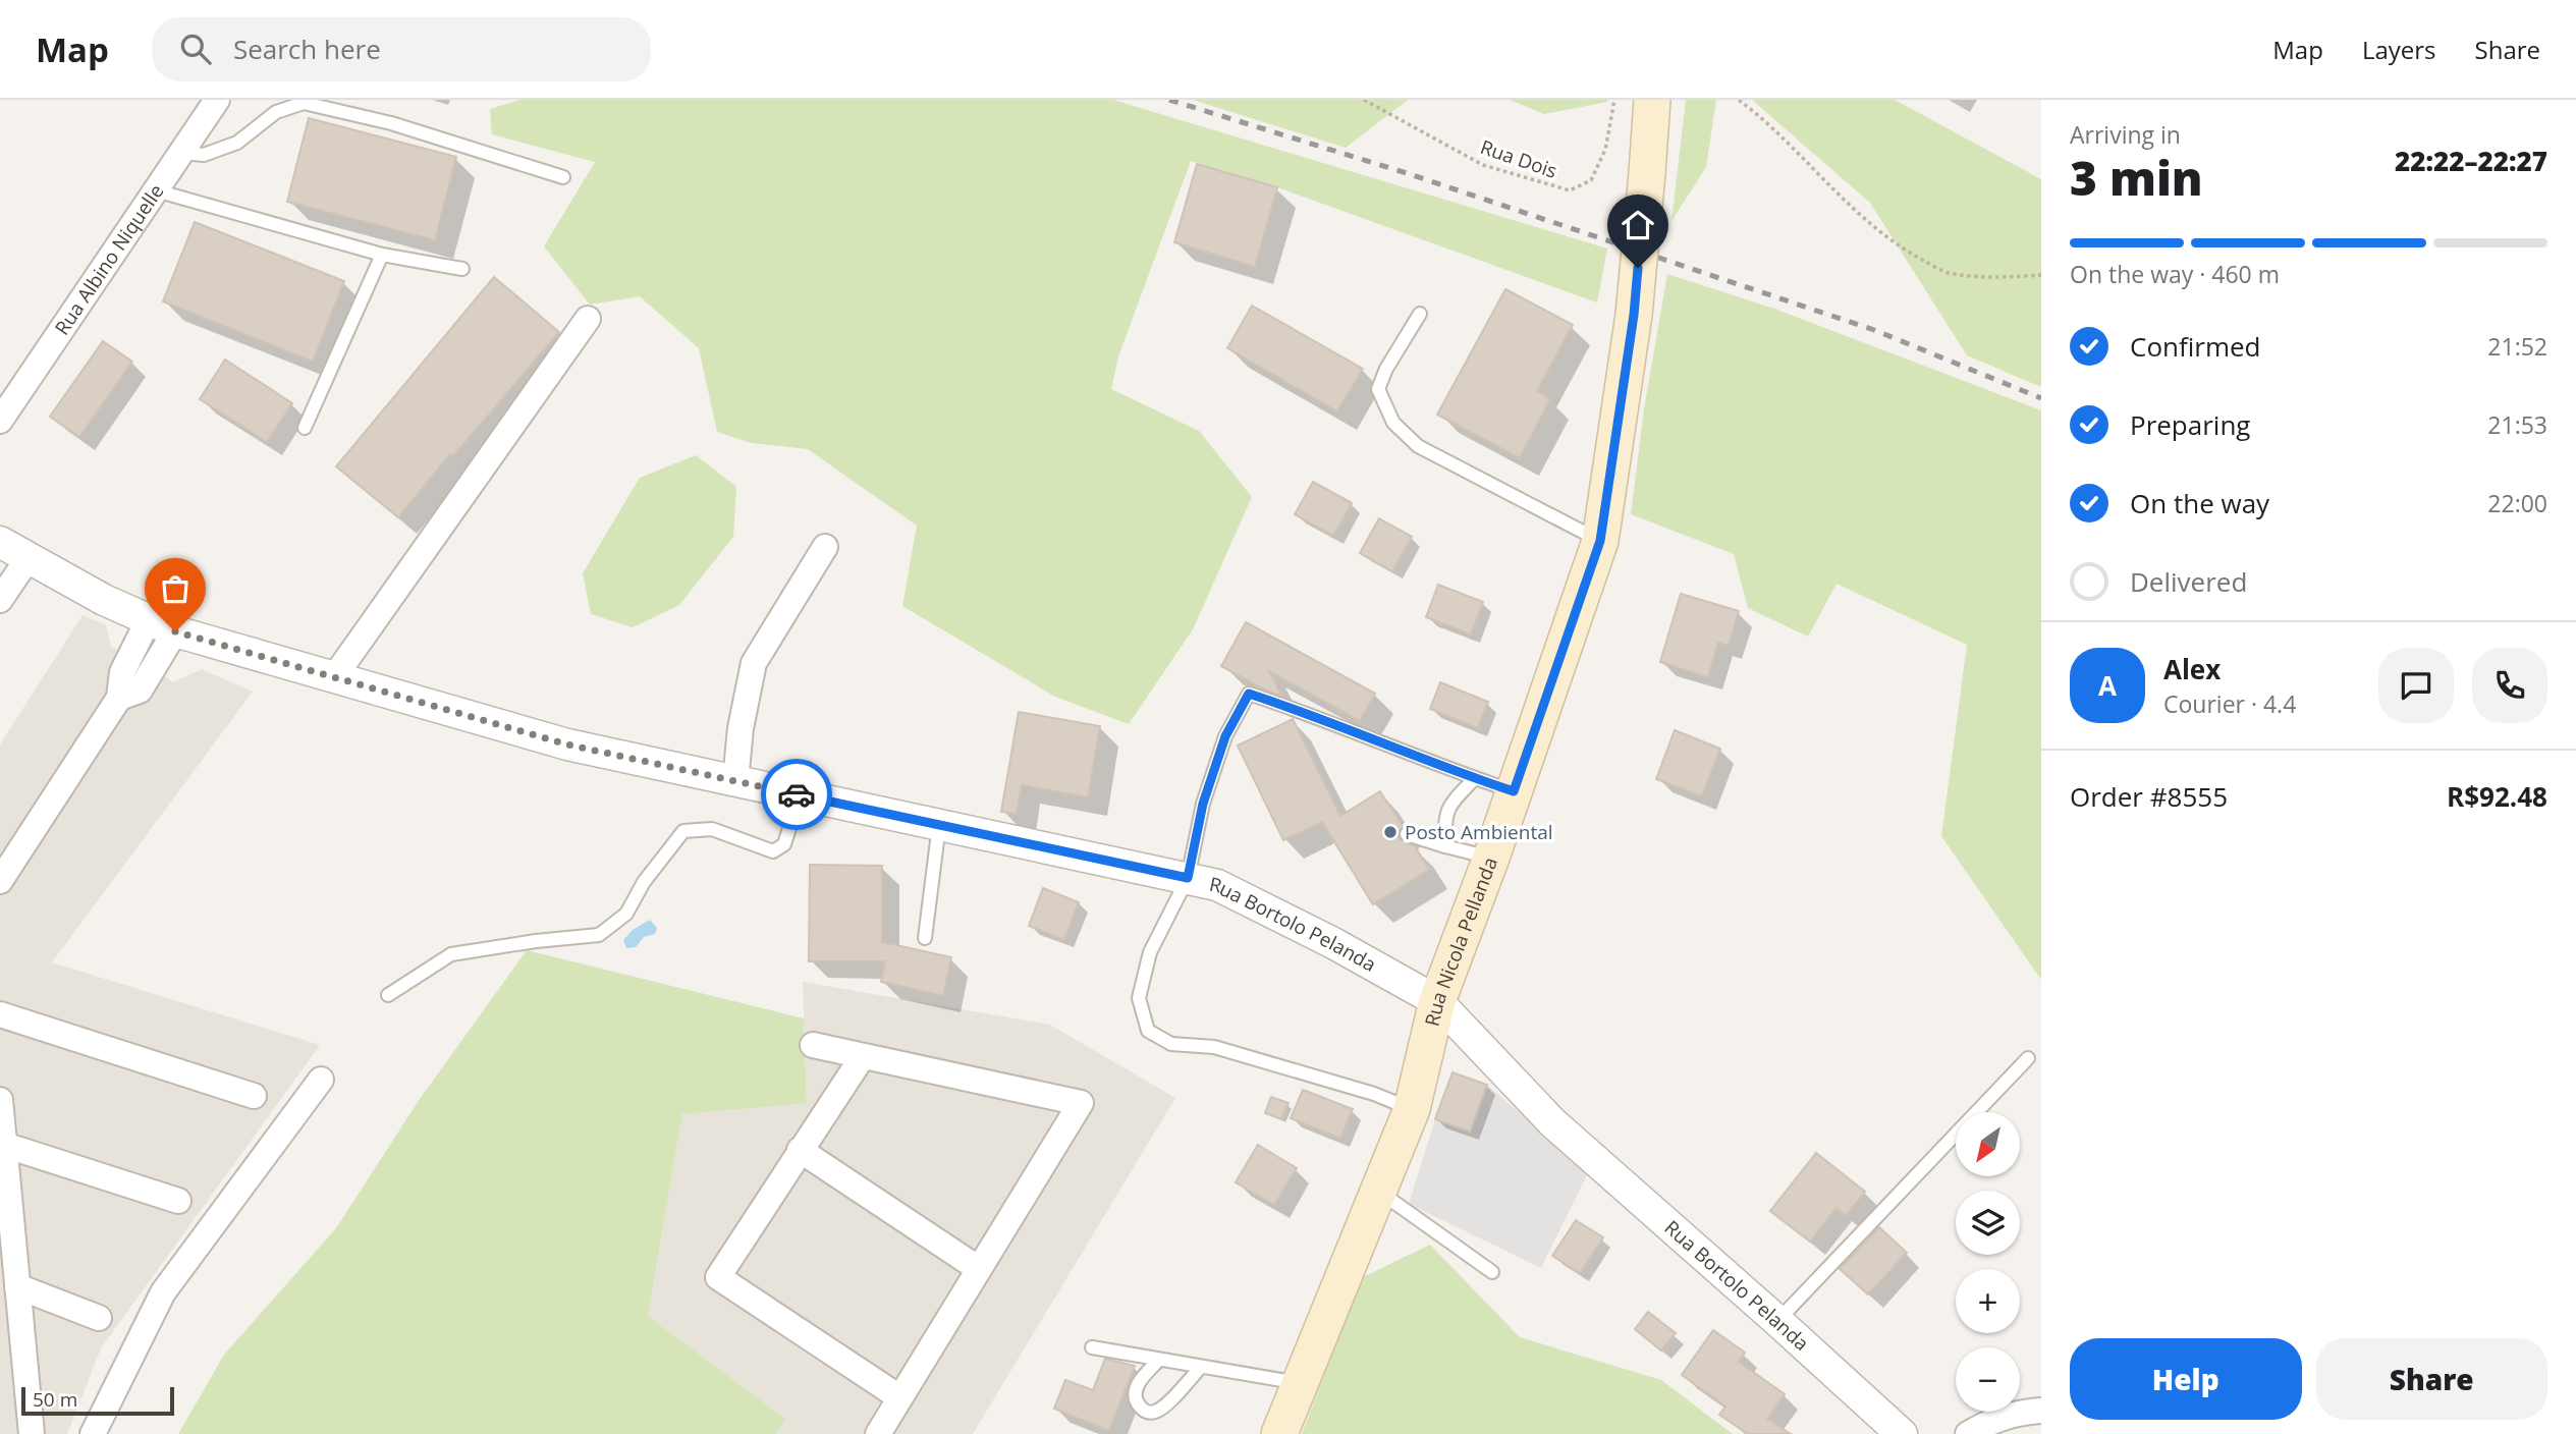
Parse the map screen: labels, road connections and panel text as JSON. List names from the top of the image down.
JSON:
{
  "streets": {
    "main road": ["Rua Nicola Pellanda"],
    "street": ["Rua Albino Niquelle", "Rua Bortolo Pelanda"],
    "path": ["Rua Dois"]
  },
  "crossings": [
    ["Rua Bortolo Pelanda", "Rua Nicola Pellanda"]
  ],
  "places": ["Posto Ambiental"],
  "scale_bar": "50 m",
  "north": "bottom left",
  "page": {
    "header": "Map",
    "search": "Search here",
    "nav": ["Map", "Layers", "Share"],
    "heading": ["3 min", "Arriving in", "22:22–22:27"],
    "panel": [
      "Alex",
      "Courier · 4.4",
      "Order #8555",
      "R$92.48"
    ],
    "bar": "On the way · 460 m",
    "list": [
      ["Confirmed", "21:52"],
      ["Preparing", "21:53"],
      ["On the way", "22:00"],
      "Delivered"
    ],
    "round": "A",
    "map_buttons": ["+", "−"],
    "buttons": ["Help", "Share"],
    "scale": "50 m"
  }
}
